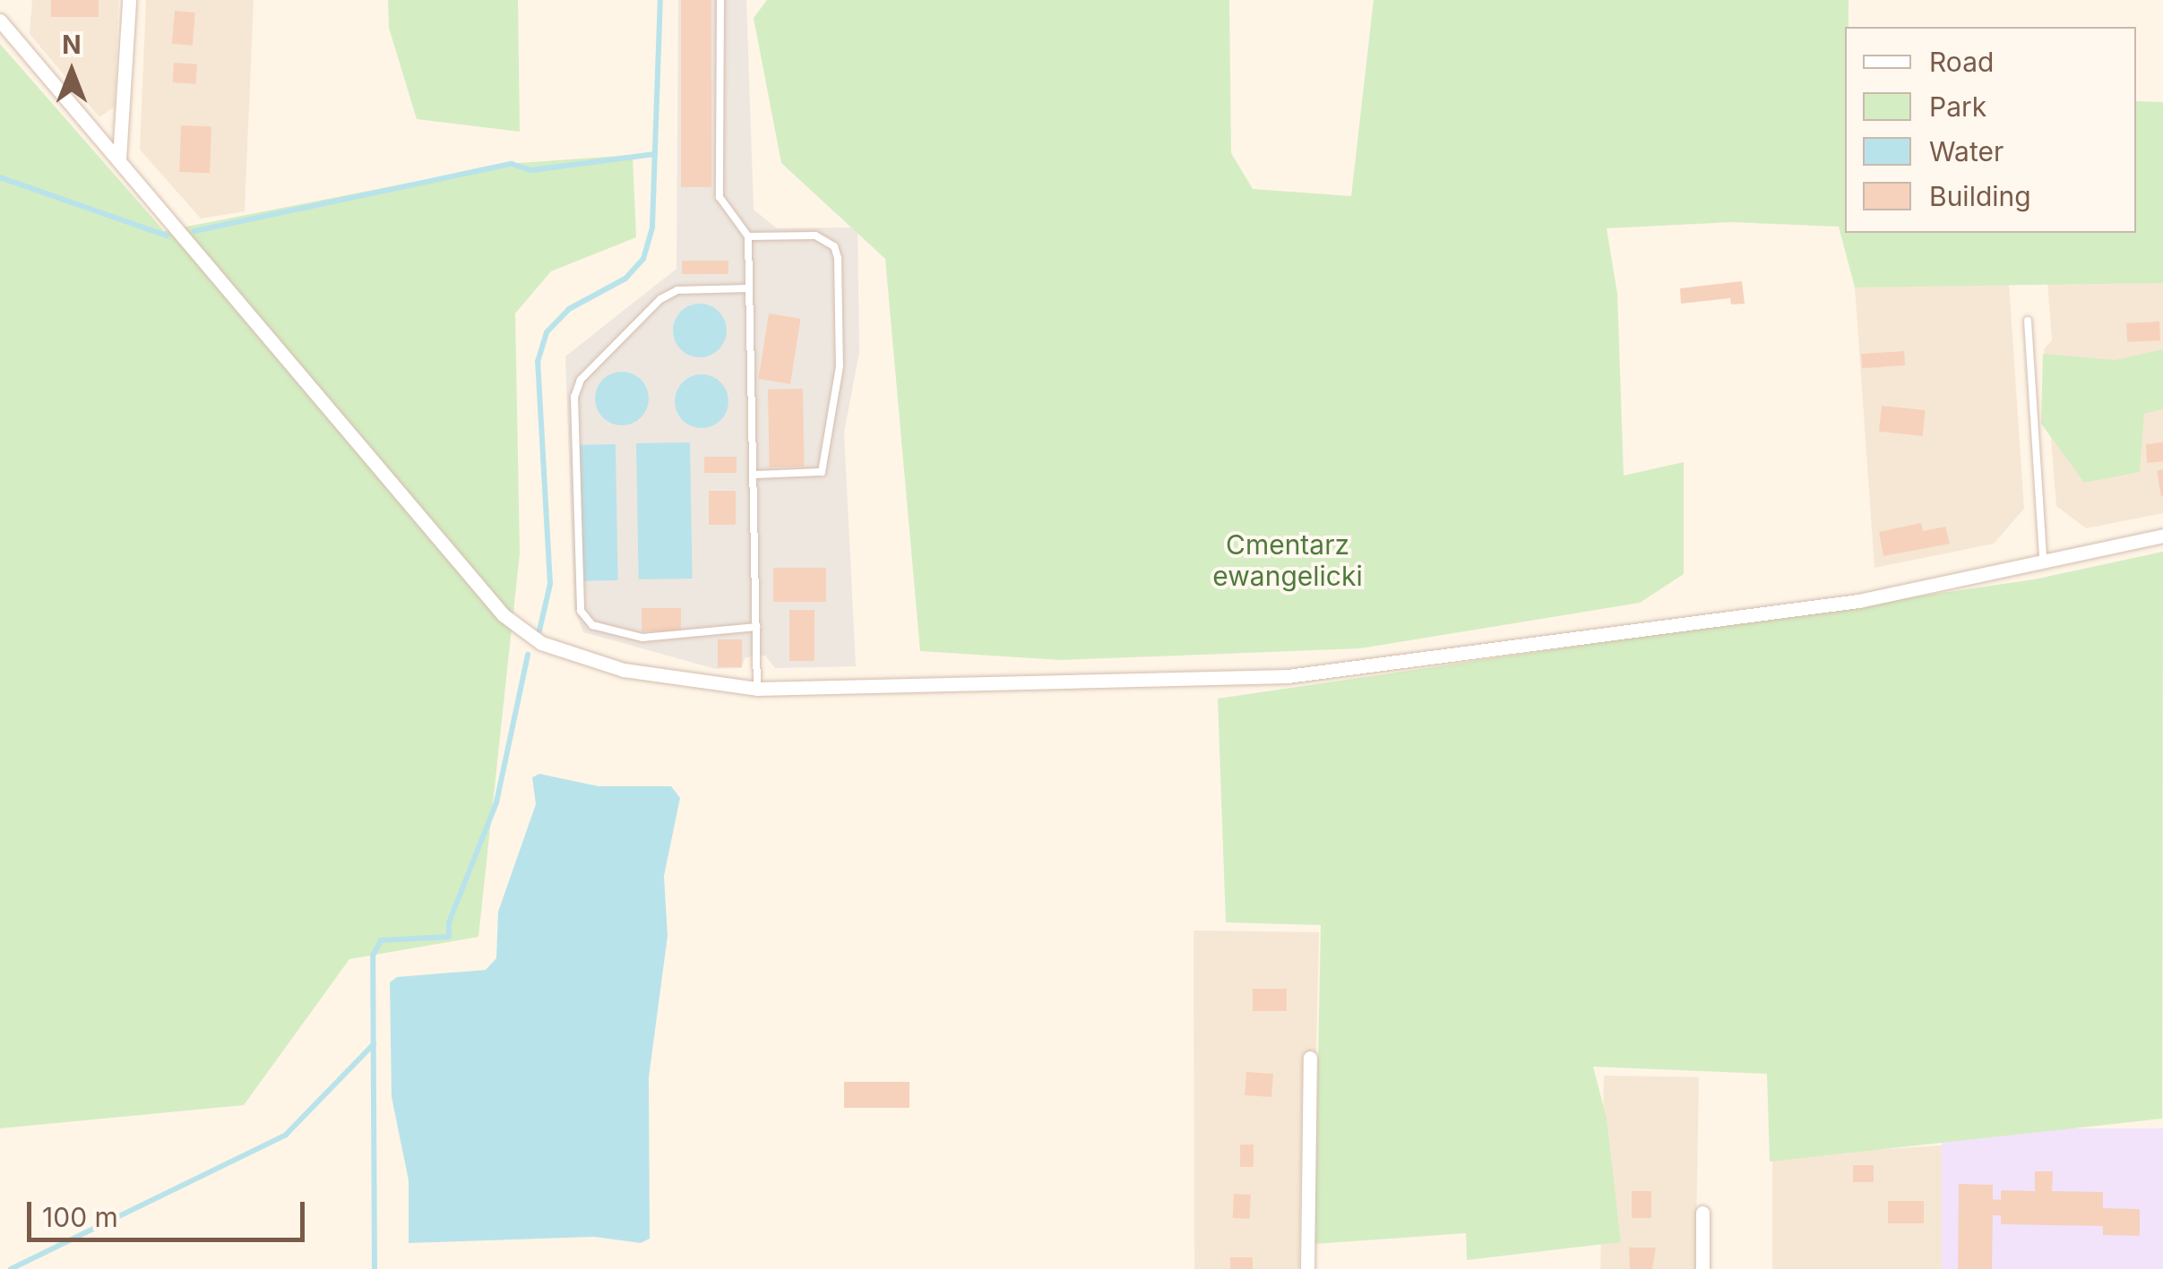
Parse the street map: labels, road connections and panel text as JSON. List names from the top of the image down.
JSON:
{
  "parks": ["Cmentarz ewangelicki"],
  "legend": [
    "Road",
    "Park",
    "Water",
    "Building"
  ],
  "scale_bar": "100 m",
  "north": "top"
}
